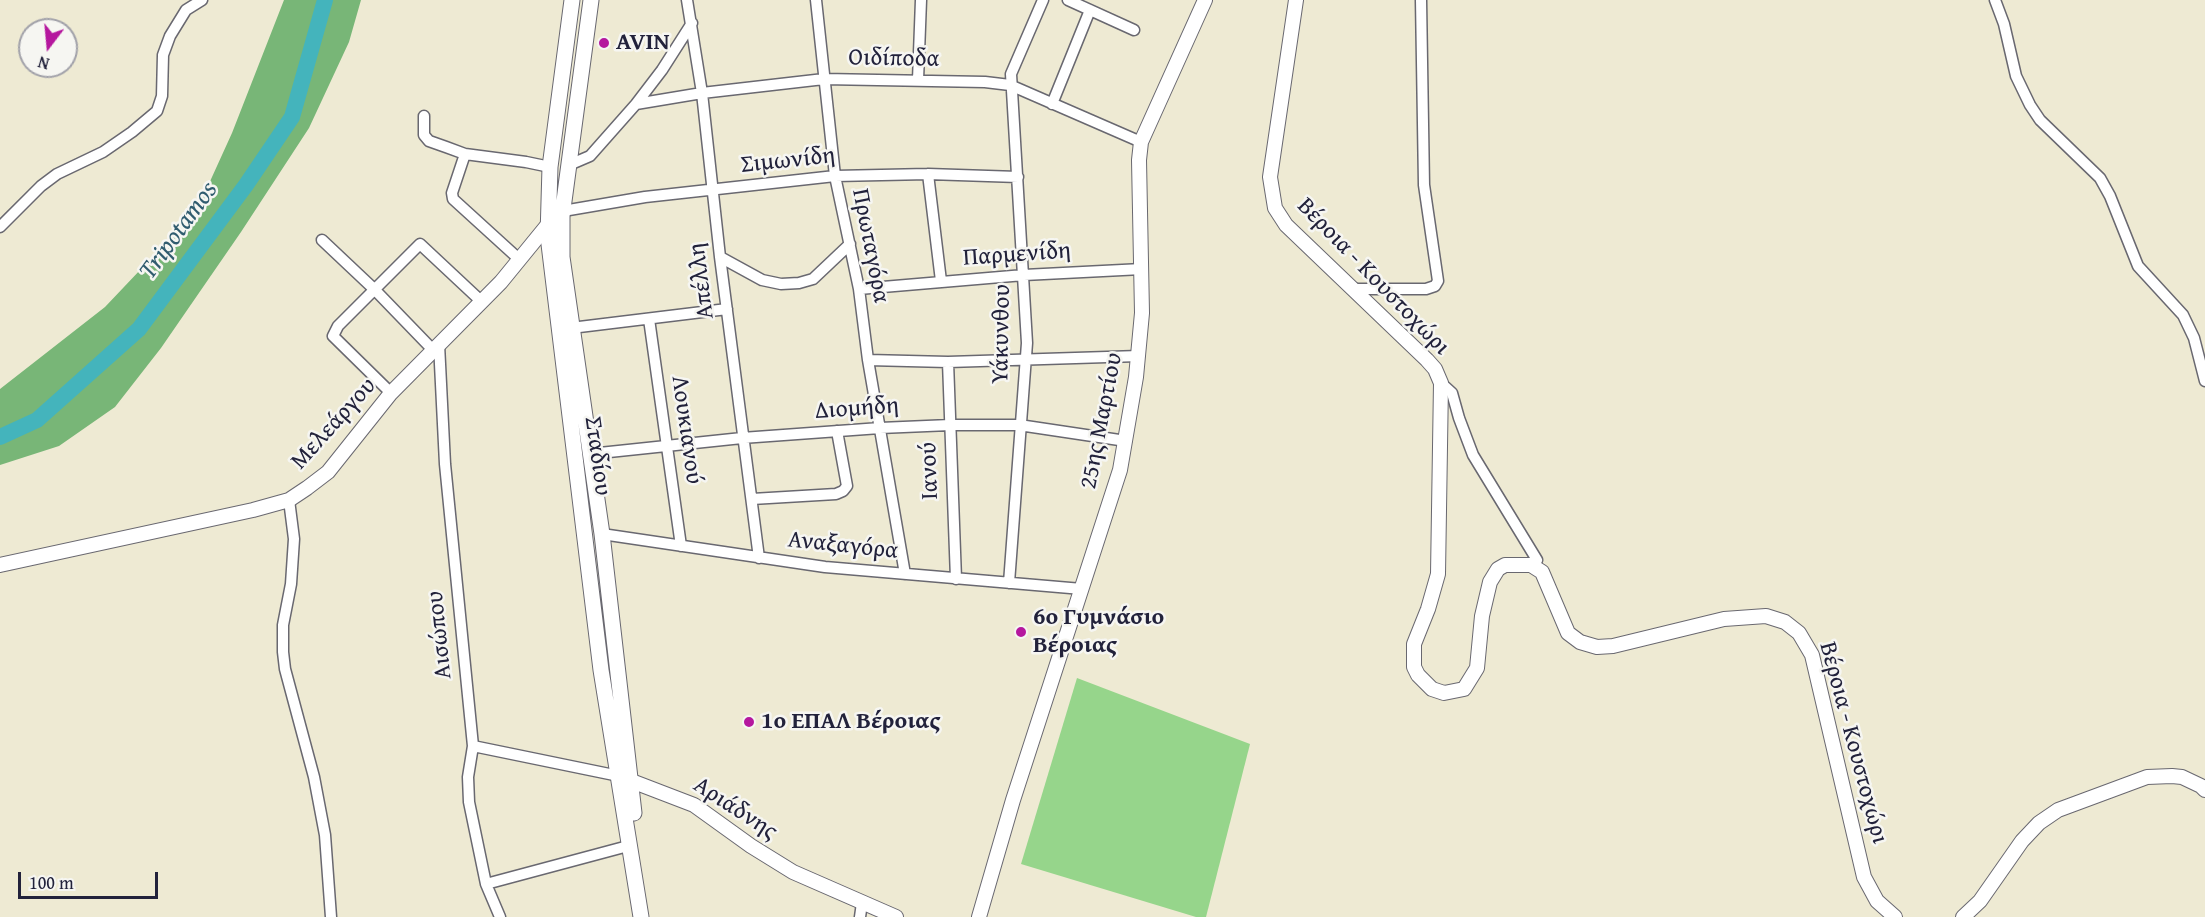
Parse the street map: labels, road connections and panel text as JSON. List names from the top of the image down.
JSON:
{
  "streets": {
    "main road": ["Σταδίου"],
    "street": [
      "Οιδίποδα",
      "Σιμωνίδη",
      "Πρωταγόρα",
      "Παρμενίδη",
      "Βέροια - Κουστοχώρι",
      "Απέλλη",
      "Υάκυνθου",
      "Διομήδη",
      "25ης Μαρτίου",
      "Μελεάργου",
      "Λουκιανού",
      "Ιανού",
      "Αναξαγόρα",
      "Αισώπου",
      "Αριάδνης"
    ]
  },
  "crossings": [
    ["Οιδίποδα", "Πρωταγόρα"],
    ["Οιδίποδα", "Απέλλη"],
    ["Οιδίποδα", "Υάκυνθου"],
    ["Οιδίποδα", "25ης Μαρτίου"],
    ["Σιμωνίδη", "Πρωταγόρα"],
    ["Σιμωνίδη", "Απέλλη"],
    ["Σιμωνίδη", "Υάκυνθου"],
    ["Σιμωνίδη", "Μελεάργου"],
    ["Σιμωνίδη", "Σταδίου"],
    ["Πρωταγόρα", "Παρμενίδη"],
    ["Πρωταγόρα", "Διομήδη"],
    ["Πρωταγόρα", "Αναξαγόρα"],
    ["Παρμενίδη", "Υάκυνθου"],
    ["Παρμενίδη", "25ης Μαρτίου"],
    ["Απέλλη", "Διομήδη"],
    ["Απέλλη", "Αναξαγόρα"],
    ["Υάκυνθου", "Διομήδη"],
    ["Υάκυνθου", "Αναξαγόρα"],
    ["Διομήδη", "25ης Μαρτίου"],
    ["Διομήδη", "Λουκιανού"],
    ["Διομήδη", "Σταδίου"],
    ["Διομήδη", "Ιανού"],
    ["25ης Μαρτίου", "Αναξαγόρα"],
    ["Μελεάργου", "Σταδίου"],
    ["Μελεάργου", "Αισώπου"],
    ["Λουκιανού", "Αναξαγόρα"],
    ["Σταδίου", "Αναξαγόρα"],
    ["Σταδίου", "Αριάδνης"],
    ["Ιανού", "Αναξαγόρα"],
    ["Αισώπου", "Αριάδνης"]
  ],
  "water": ["Tripotamos"],
  "places": ["AVIN", "6ο Γυμνάσιο Βέροιας", "1ο ΕΠΑΛ Βέροιας"],
  "scale_bar": "100 m",
  "north": "bottom"
}
